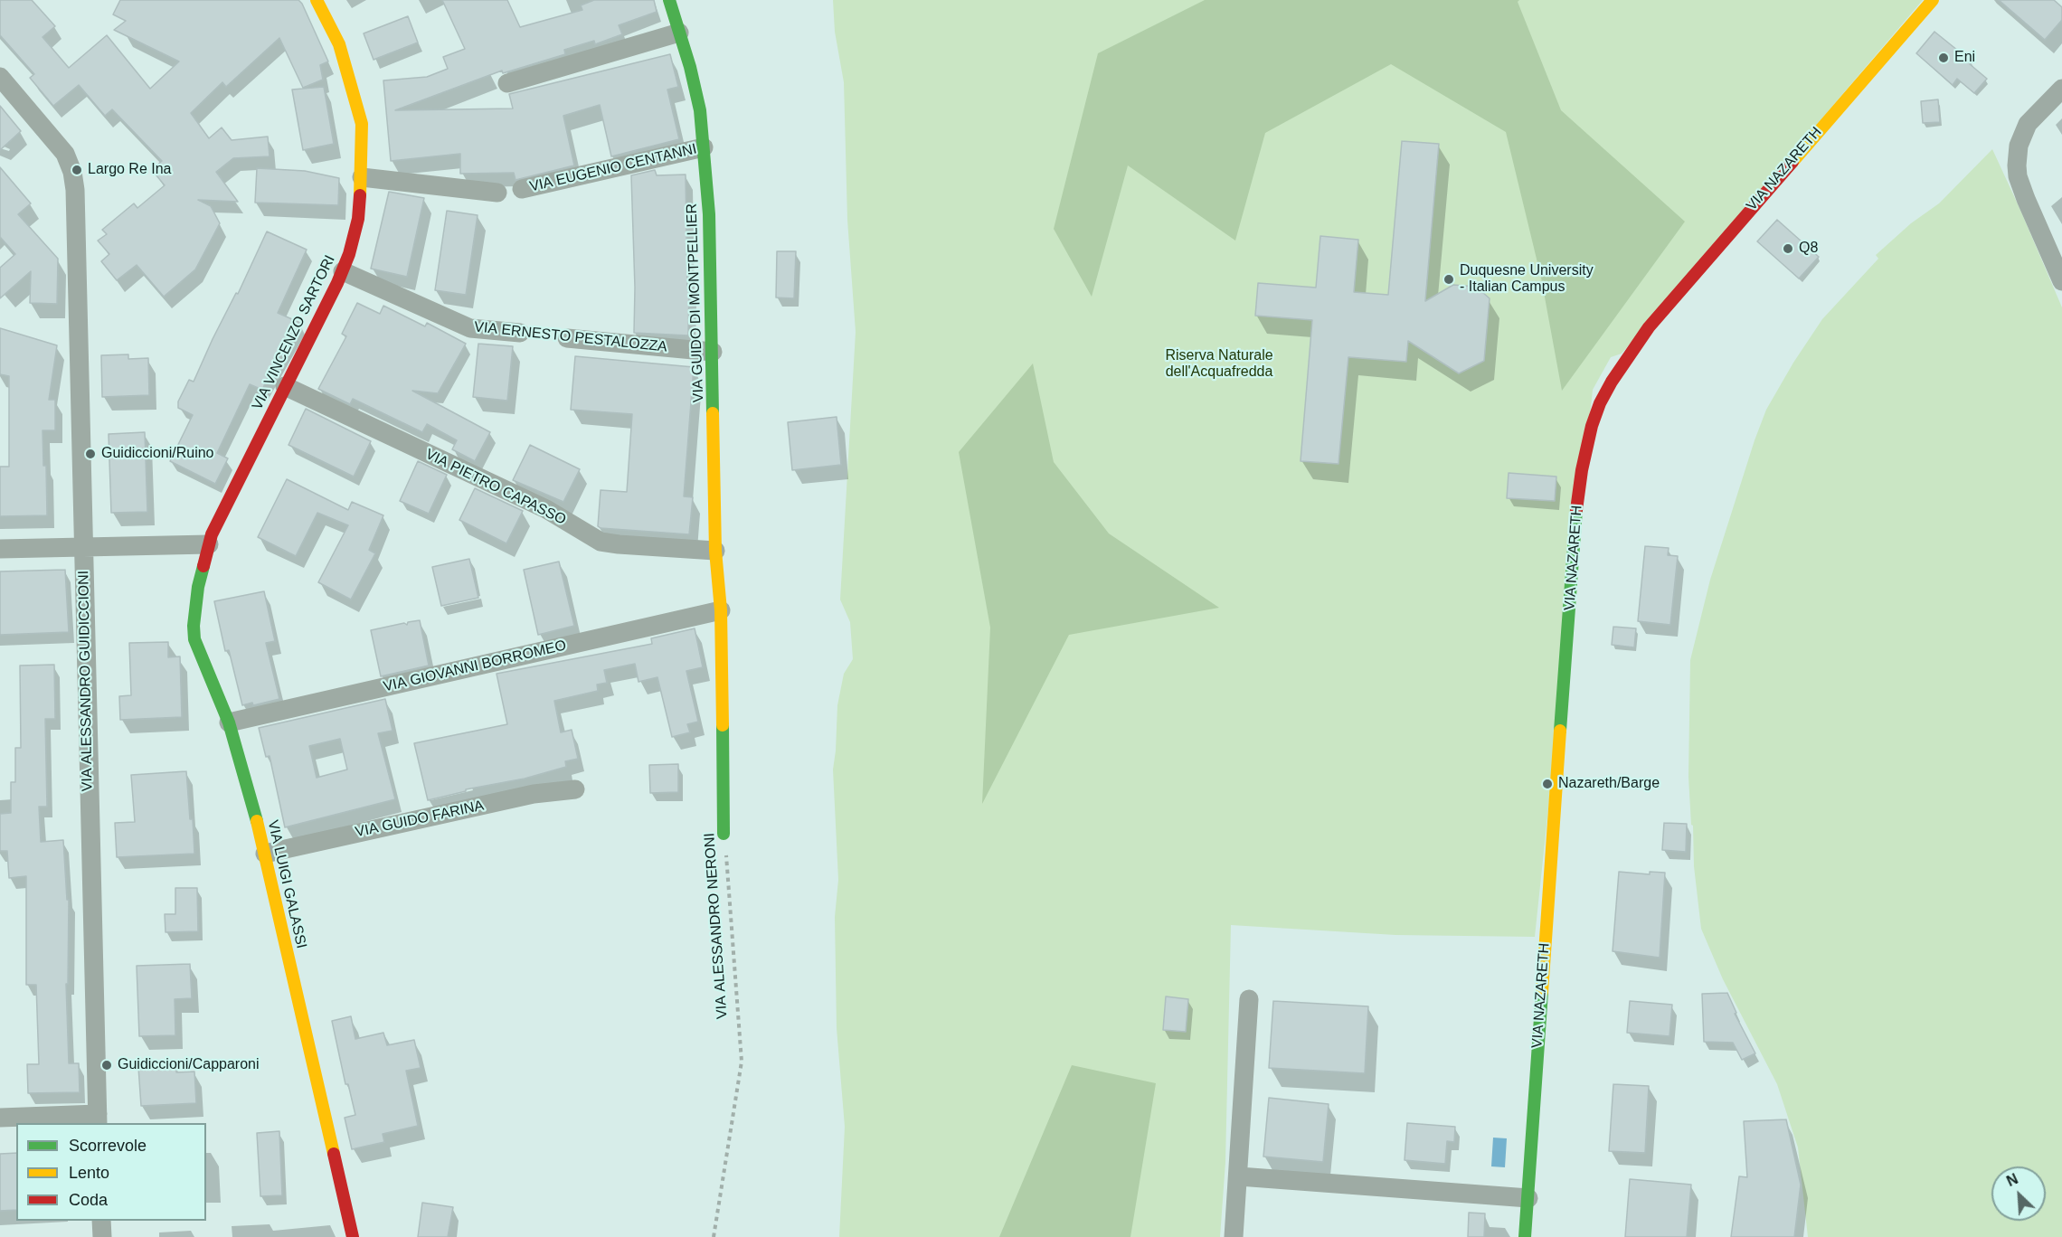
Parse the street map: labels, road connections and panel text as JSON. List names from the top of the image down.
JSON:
{
  "streets": {
    "street": [
      "VIA EUGENIO CENTANNI",
      "VIA NAZARETH",
      "VIA GUIDO DI MONTPELLIER",
      "VIA VINCENZO SARTORI",
      "VIA ERNESTO PESTALOZZA",
      "VIA PIETRO CAPASSO",
      "VIA GIOVANNI BORROMEO",
      "VIA ALESSANDRO GUIDICCIONI",
      "VIA GUIDO FARINA",
      "VIA LUIGI GALASSI",
      "VIA ALESSANDRO NERONI"
    ]
  },
  "crossings": [
    ["VIA EUGENIO CENTANNI", "VIA GUIDO DI MONTPELLIER"],
    ["VIA GUIDO DI MONTPELLIER", "VIA ERNESTO PESTALOZZA"],
    ["VIA GUIDO DI MONTPELLIER", "VIA PIETRO CAPASSO"],
    ["VIA GUIDO DI MONTPELLIER", "VIA GIOVANNI BORROMEO"],
    ["VIA GUIDO DI MONTPELLIER", "VIA ALESSANDRO NERONI"],
    ["VIA VINCENZO SARTORI", "VIA ERNESTO PESTALOZZA"],
    ["VIA VINCENZO SARTORI", "VIA PIETRO CAPASSO"],
    ["VIA VINCENZO SARTORI", "VIA LUIGI GALASSI"],
    ["VIA GIOVANNI BORROMEO", "VIA LUIGI GALASSI"],
    ["VIA GIOVANNI BORROMEO", "VIA ALESSANDRO NERONI"],
    ["VIA GUIDO FARINA", "VIA LUIGI GALASSI"]
  ],
  "parks": ["Riserva Naturale dell'Acquafredda"],
  "places": [
    "Eni",
    "Largo Re Ina",
    "Q8",
    "Duquesne University - Italian Campus",
    "Guidiccioni/Ruino",
    "Nazareth/Barge",
    "Guidiccioni/Capparoni"
  ],
  "legend": ["Scorrevole", "Lento", "Coda"],
  "north": "top left"
}
